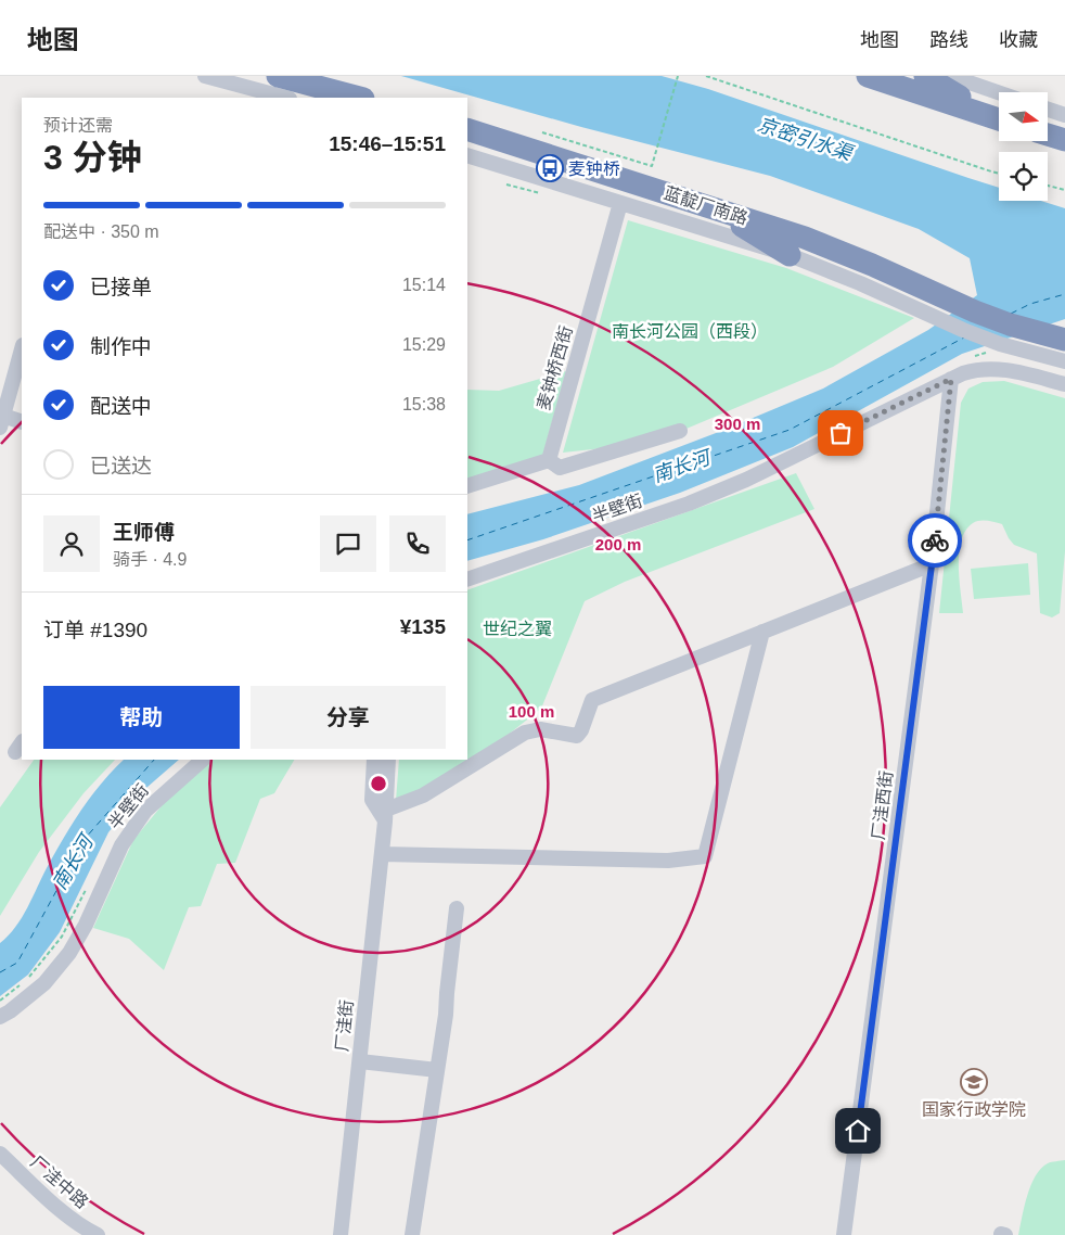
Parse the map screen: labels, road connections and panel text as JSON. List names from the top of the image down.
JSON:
{
  "streets": {
    "highway": ["蓝靛厂南路"],
    "street": [
      "麦钟桥西街",
      "半壁街",
      "厂洼西街",
      "厂洼街",
      "厂洼中路"
    ]
  },
  "crossings": [
    ["蓝靛厂南路", "麦钟桥西街"],
    ["半壁街", "厂洼西街"]
  ],
  "water": ["京密引水渠", "南长河"],
  "parks": ["南长河公园（西段）", "世纪之翼"],
  "places": {
    "bus stop": ["麦钟桥"],
    "school or university": ["国家行政学院"]
  },
  "north": "right",
  "page": {
    "header": "地图",
    "nav": ["地图", "路线", "收藏"],
    "heading": ["3 分钟", "预计还需", "15:46–15:51"],
    "panel": [
      "王师傅",
      "骑手 · 4.9",
      "订单 #1390",
      "¥135"
    ],
    "bar": "配送中 · 350 m",
    "list": [
      ["已接单", "15:14"],
      ["制作中", "15:29"],
      ["配送中", "15:38"],
      "已送达"
    ],
    "buttons": ["帮助", "分享"]
  },
  "rings": ["300 m", "200 m", "100 m"]
}
